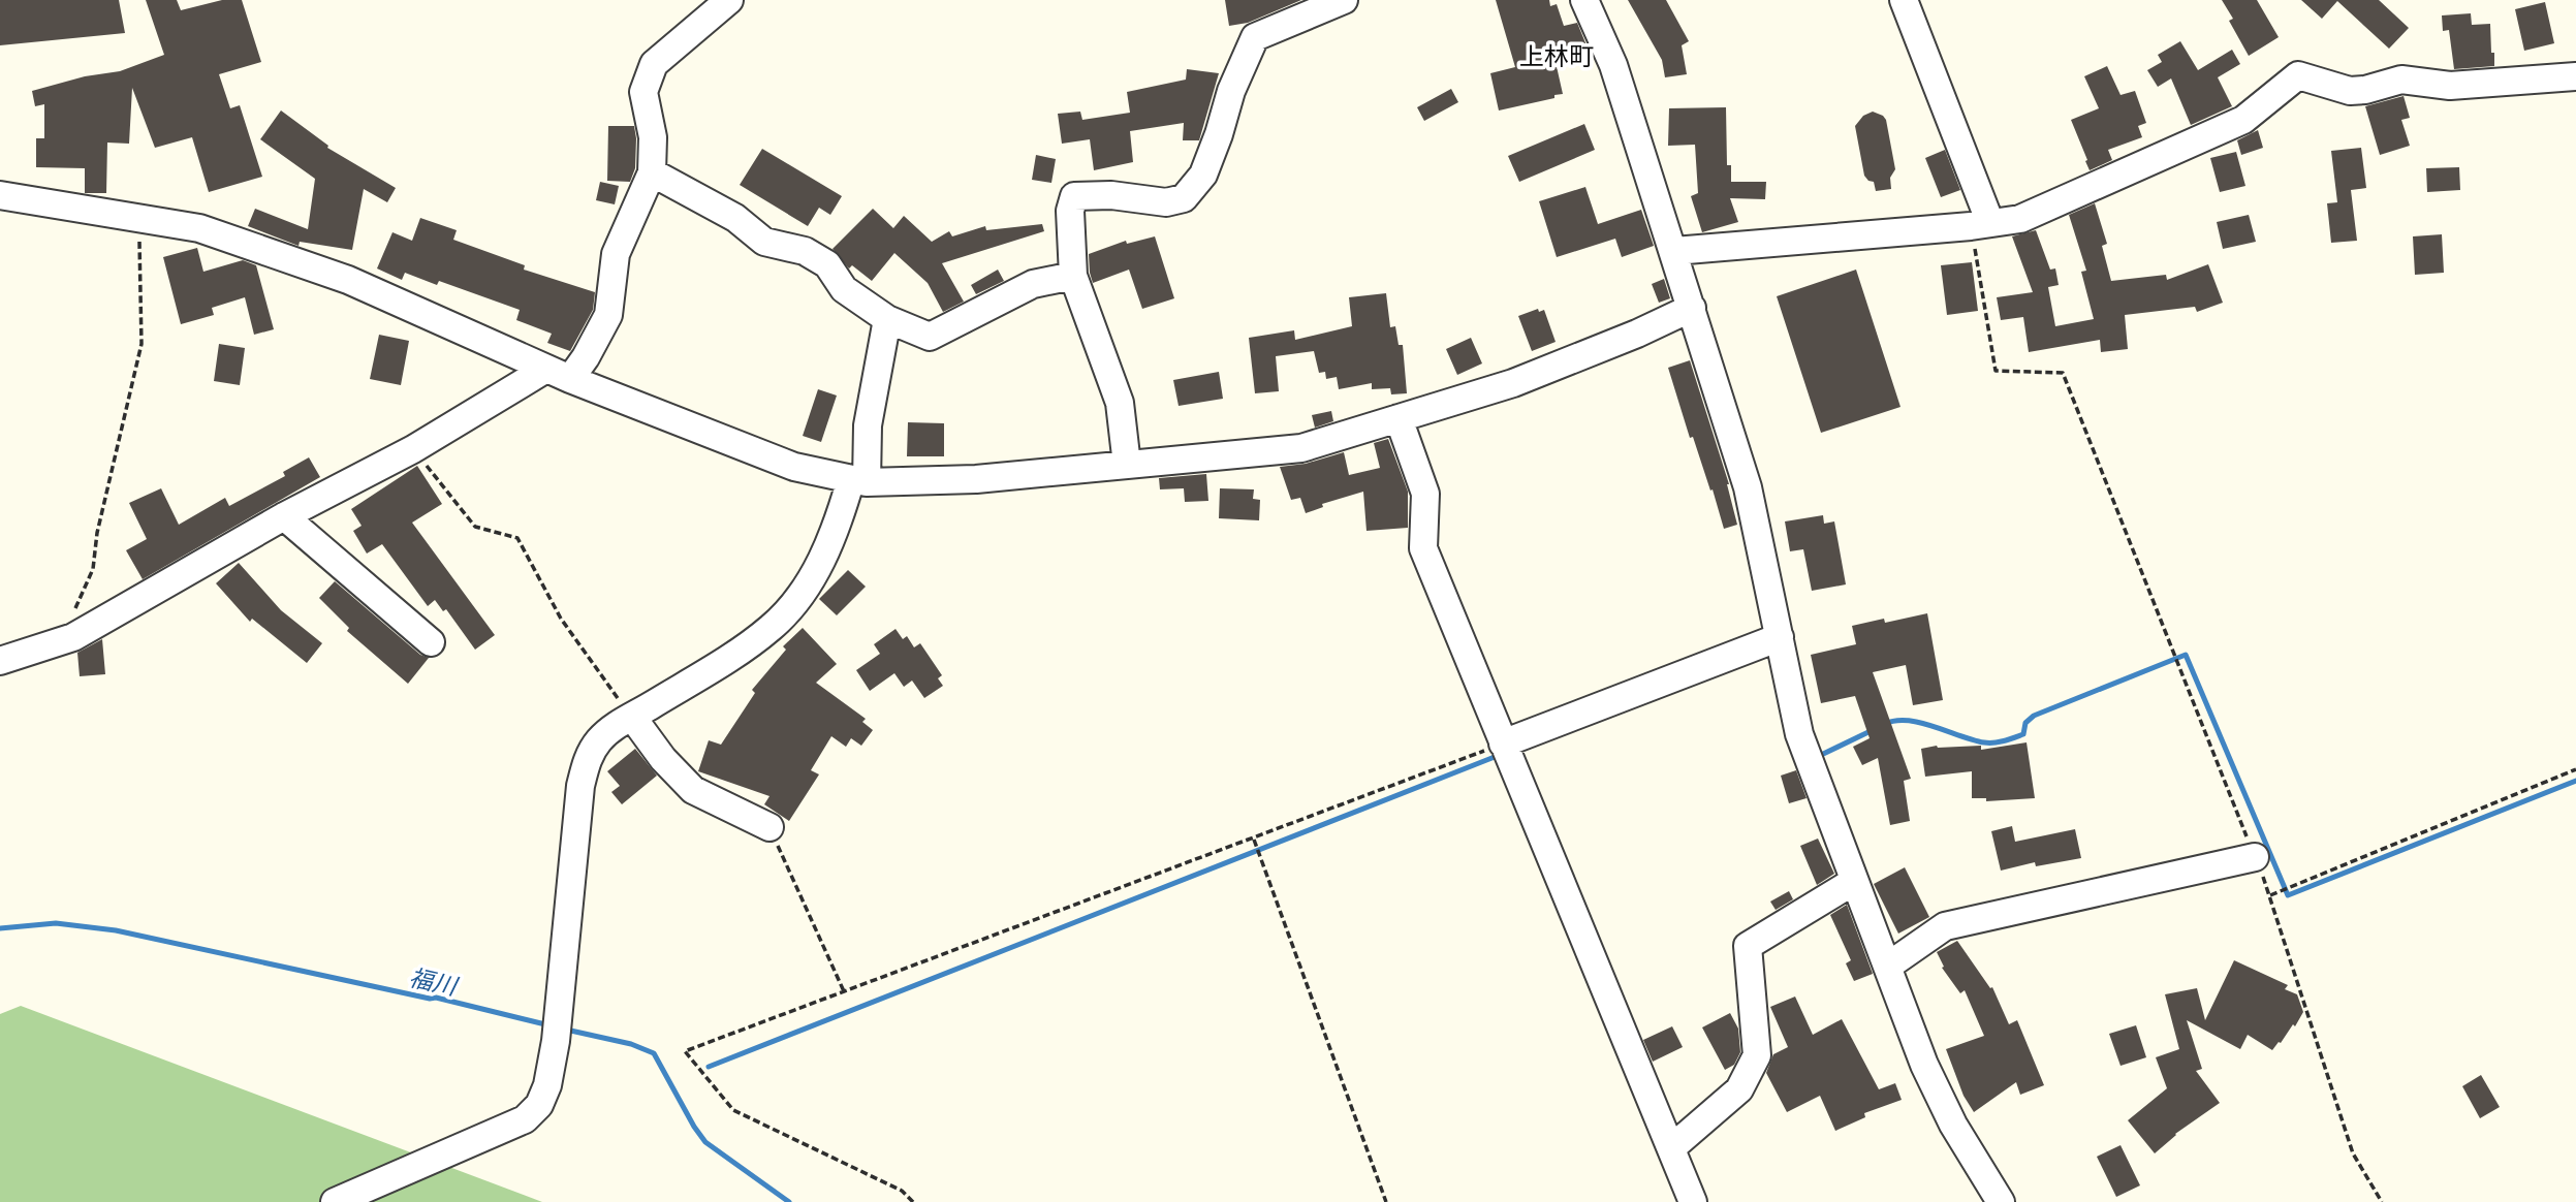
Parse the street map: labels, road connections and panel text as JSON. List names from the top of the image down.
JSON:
{
  "districts": ["上林町"],
  "water": ["福川"]
}
